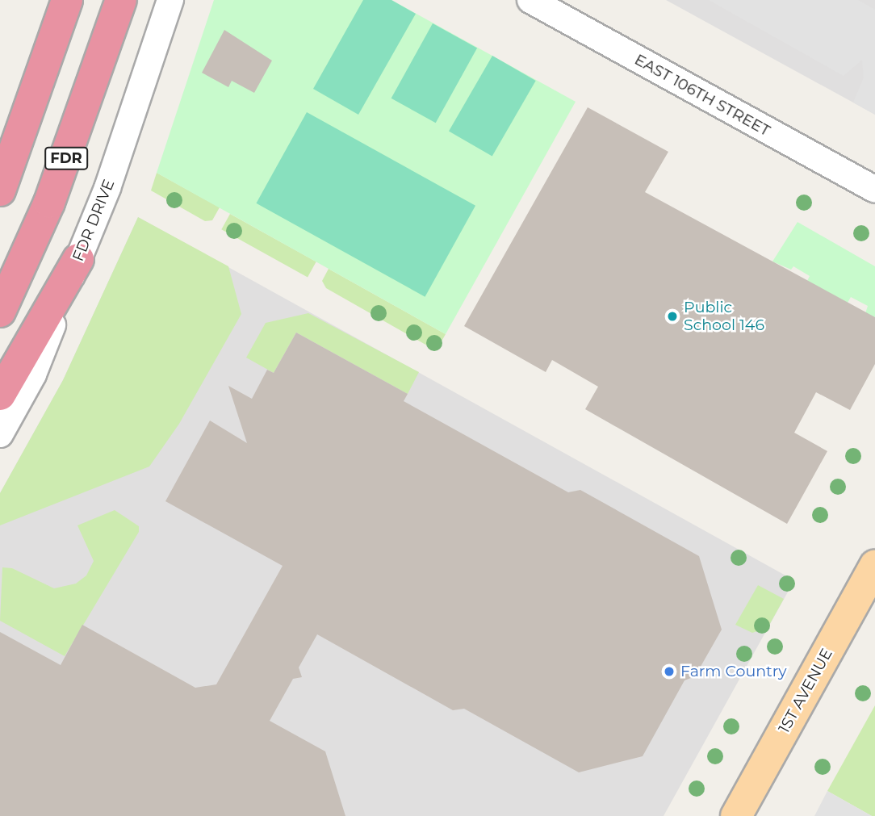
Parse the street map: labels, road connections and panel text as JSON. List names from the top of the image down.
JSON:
{
  "streets": {
    "highway": ["FDR"],
    "main road": ["1ST AVENUE"],
    "street": ["EAST 106TH STREET", "FDR DRIVE"]
  },
  "places": ["Public School 146", "Farm Country"]
}
